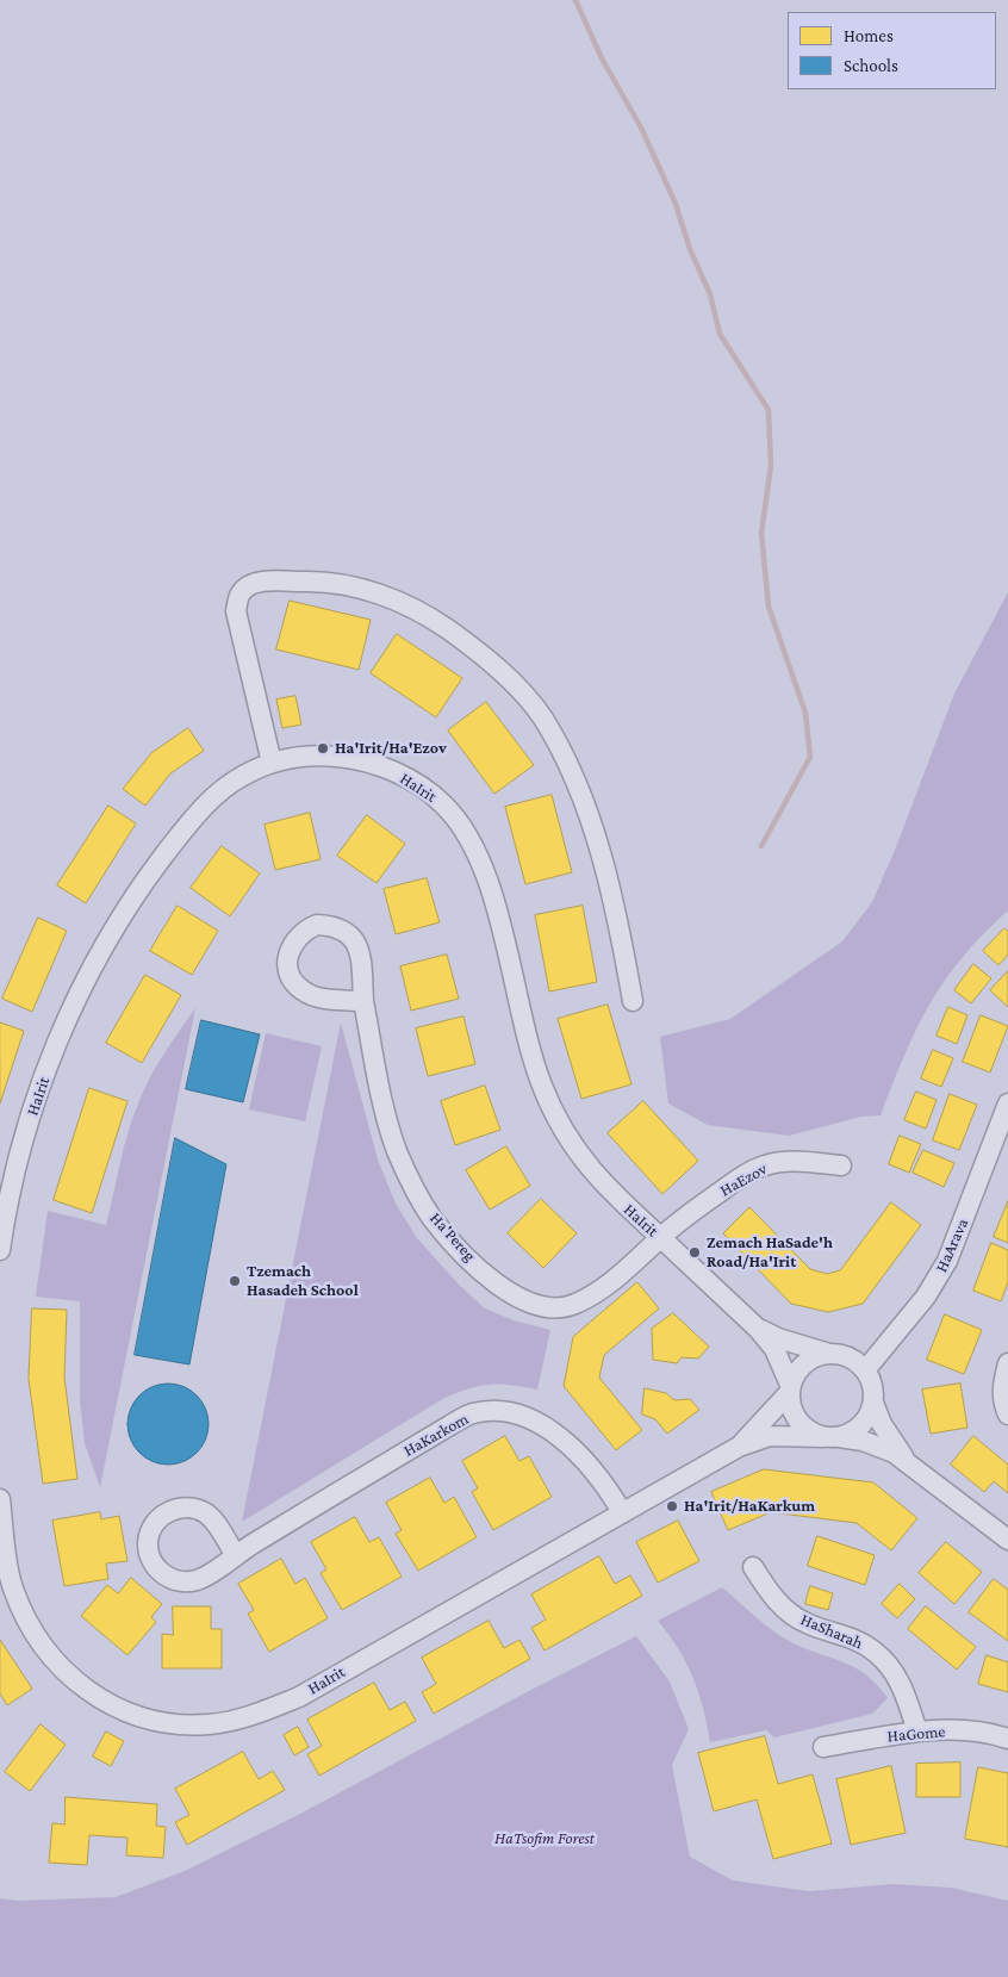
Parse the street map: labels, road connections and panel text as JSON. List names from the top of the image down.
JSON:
{
  "streets": {
    "street": [
      "HaIrit",
      "HaEzov",
      "Ha'Pereg",
      "HaArava",
      "HaKarkom",
      "HaSharah",
      "HaGome"
    ]
  },
  "crossings": [
    ["HaIrit", "HaEzov"],
    ["HaIrit", "Ha'Pereg"],
    ["HaIrit", "HaArava"],
    ["HaIrit", "HaKarkom"],
    ["HaEzov", "Ha'Pereg"],
    ["HaSharah", "HaGome"]
  ],
  "parks": ["HaTsofim Forest"],
  "places": [
    "Ha'Irit/Ha'Ezov",
    "Zemach HaSade'h Road/Ha'Irit",
    "Tzemach Hasadeh School",
    "Ha'Irit/HaKarkum"
  ],
  "legend": ["Homes", "Schools"]
}
